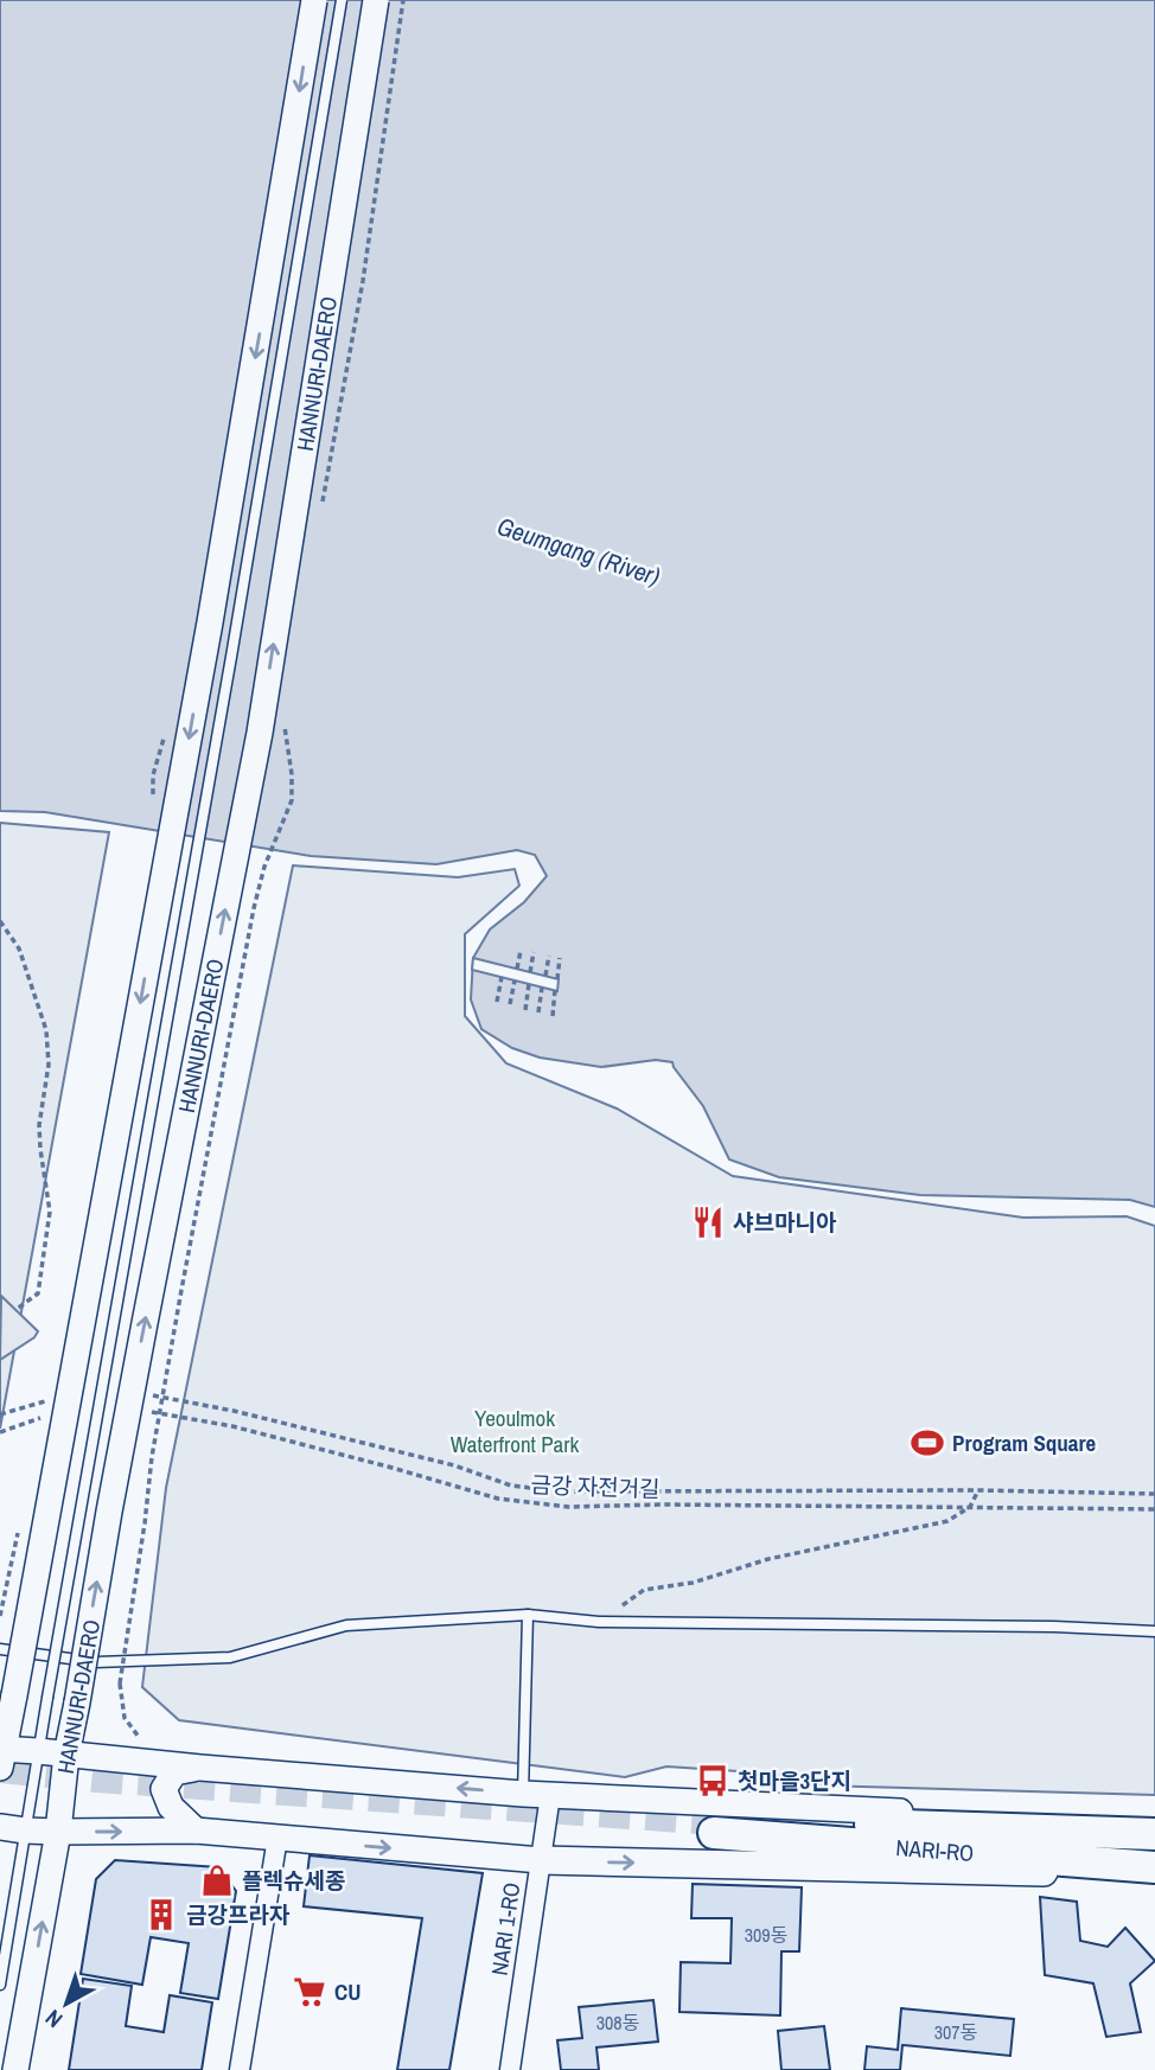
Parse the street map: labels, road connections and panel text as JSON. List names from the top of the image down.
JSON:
{
  "streets": {
    "main road": ["NARI-RO"],
    "street": ["HANNURI-DAERO", "NARI 1-RO"],
    "path": ["금강 자전거길"]
  },
  "water": ["Geumgang (River)"],
  "parks": ["Yeoulmok Waterfront Park"],
  "places": {
    "restaurant": ["샤브마니아"],
    "sports": ["Program Square"],
    "bus stop": ["첫마을3단지"],
    "shop": ["플렉슈세종"],
    "building": ["금강프라자"],
    "supermarket": ["CU"]
  },
  "house_numbers": ["309동", "308동", "307동"],
  "north": "bottom left"
}
